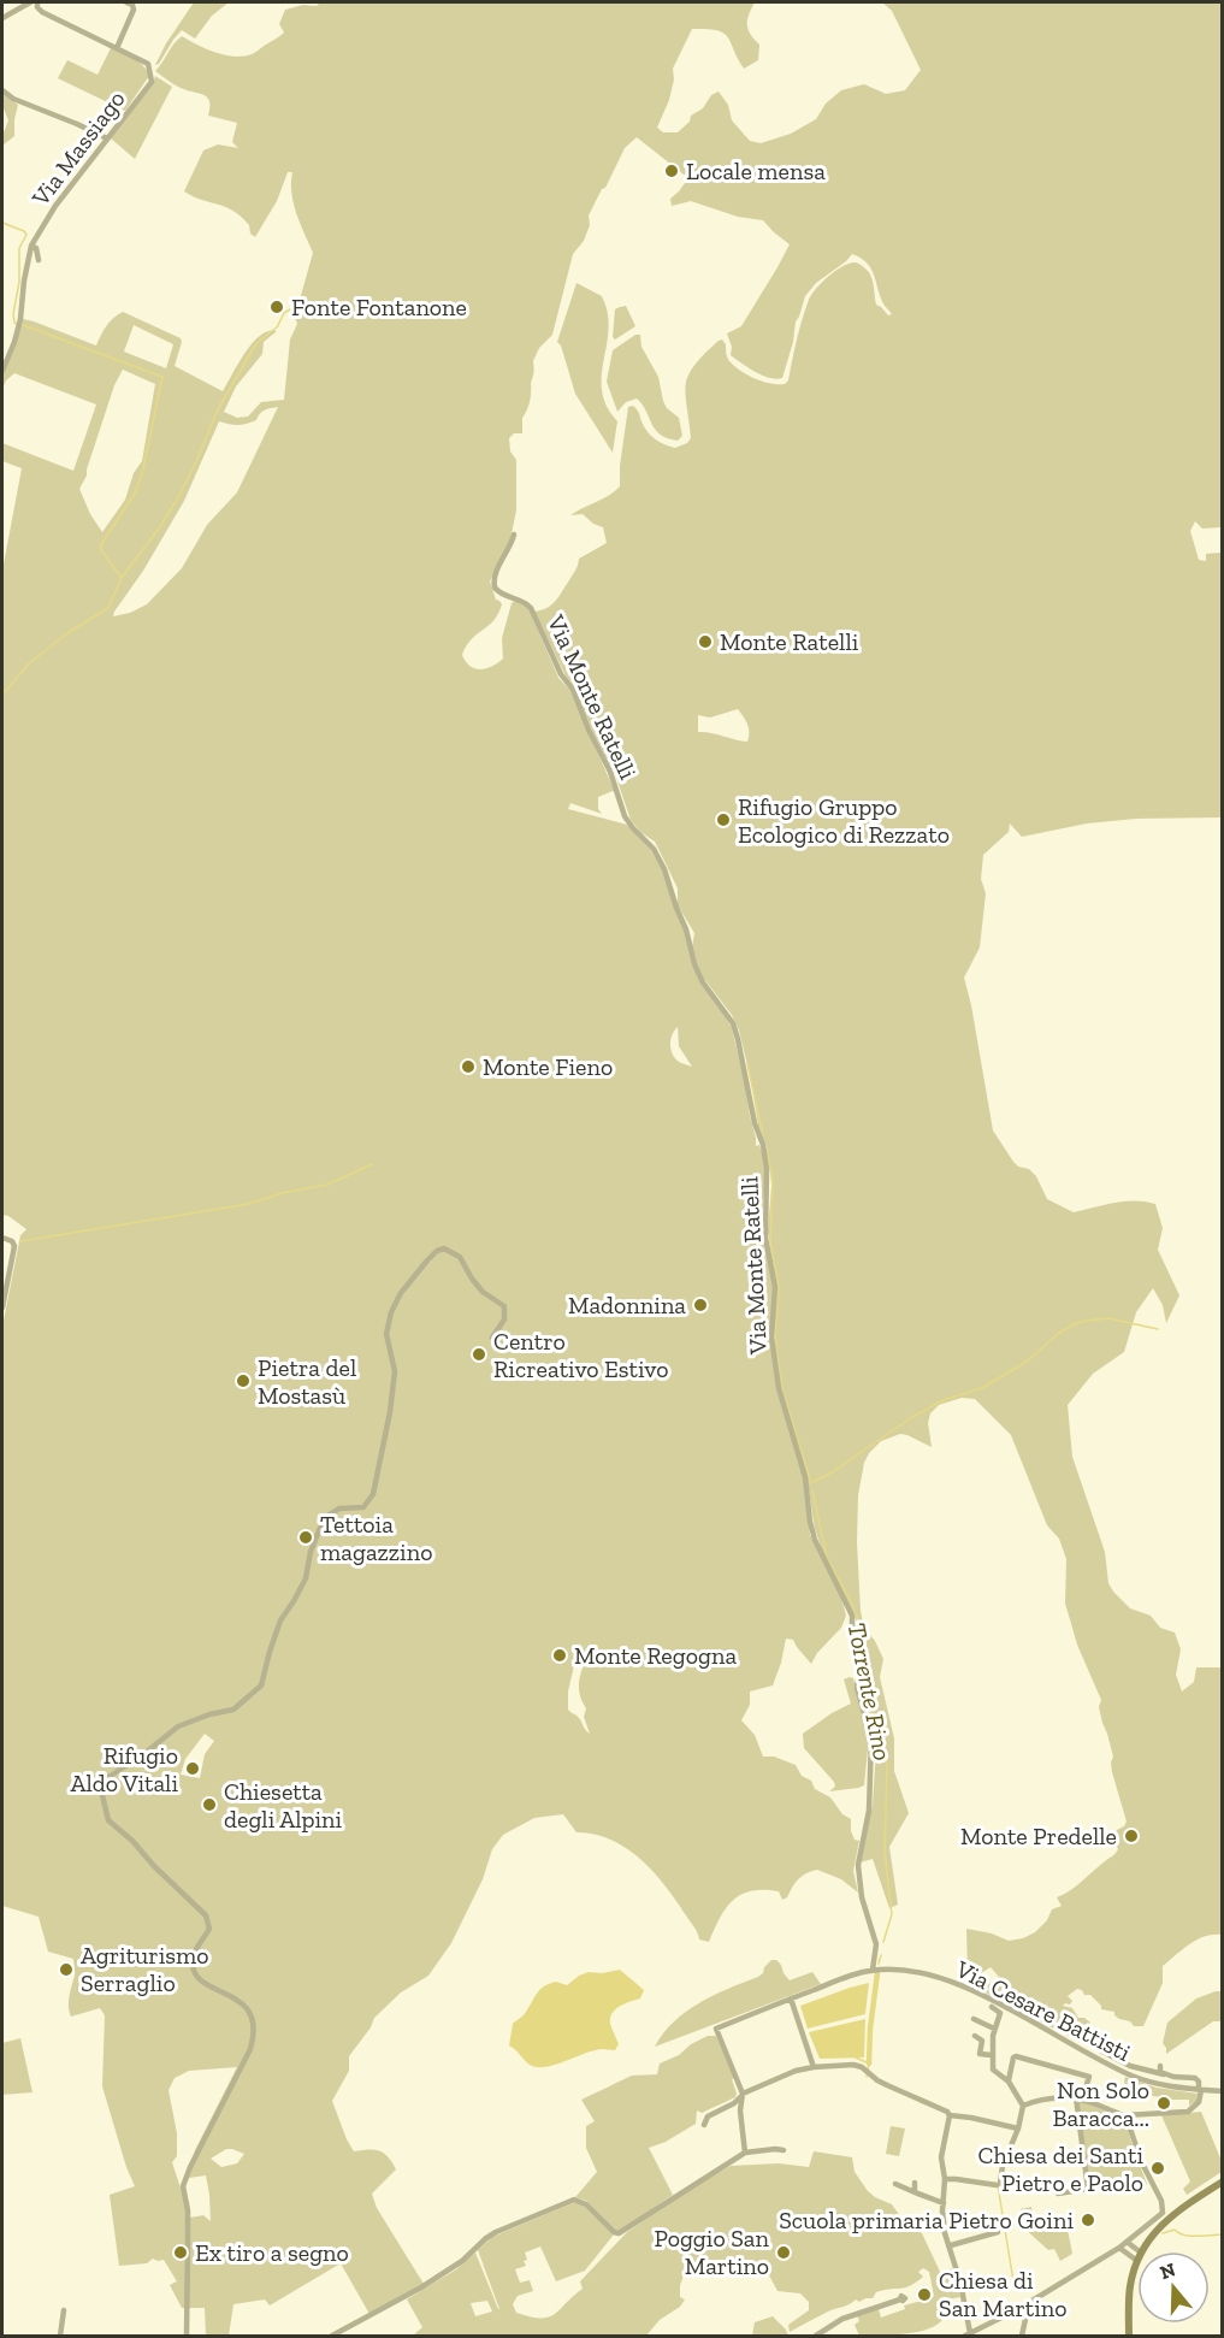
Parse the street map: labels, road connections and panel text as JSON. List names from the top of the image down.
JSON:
{
  "streets": {
    "street": ["Via Massiago", "Via Monte Ratelli", "Via Cesare Battisti"]
  },
  "crossings": [
    ["Via Monte Ratelli", "Via Cesare Battisti"]
  ],
  "water": ["Torrente Rino"],
  "places": [
    "Locale mensa",
    "Fonte Fontanone",
    "Monte Ratelli",
    "Rifugio Gruppo Ecologico di Rezzato",
    "Monte Fieno",
    "Madonnina",
    "Centro Ricreativo Estivo",
    "Pietra del Mostasù",
    "Tettoia magazzino",
    "Monte Regogna",
    "Rifugio Aldo Vitali",
    "Chiesetta degli Alpini",
    "Monte Predelle",
    "Agriturismo Serraglio",
    "Non Solo Baracca...",
    "Chiesa dei Santi Pietro e Paolo",
    "Scuola primaria Pietro Goini",
    "Ex tiro a segno",
    "Poggio San Martino",
    "Chiesa di San Martino"
  ],
  "north": "top"
}
